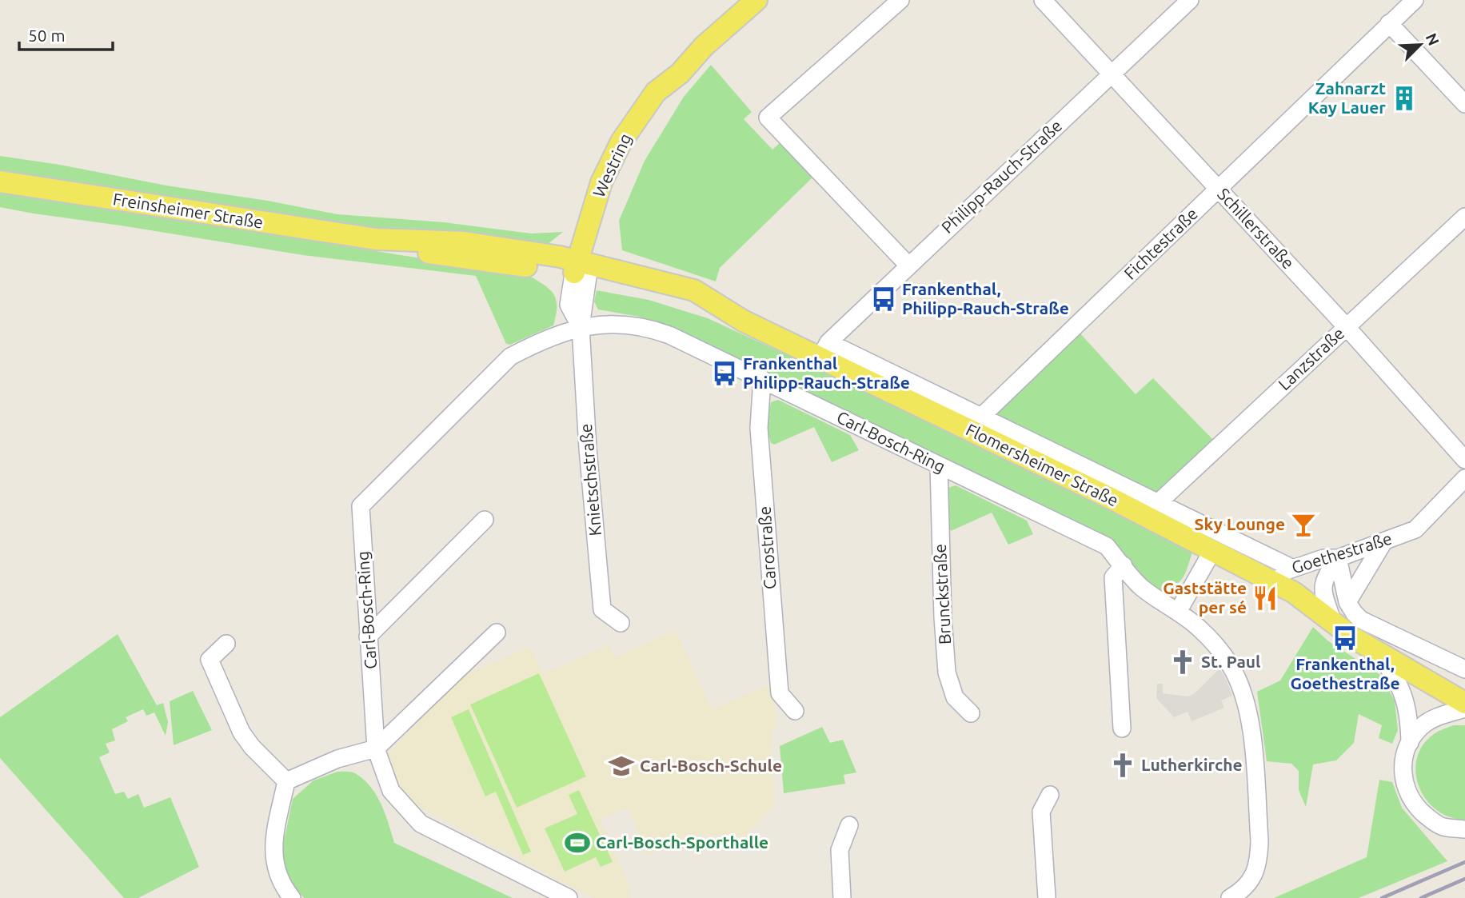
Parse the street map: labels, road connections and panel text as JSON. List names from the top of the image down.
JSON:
{
  "streets": {
    "main road": ["Westring", "Freinsheimer Straße", "Flomersheimer Straße"],
    "street": [
      "Philipp-Rauch-Straße",
      "Schillerstraße",
      "Fichtestraße",
      "Lanzstraße",
      "Carl-Bosch-Ring",
      "Knietschstraße",
      "Carostraße",
      "Goethestraße",
      "Brunckstraße"
    ]
  },
  "crossings": [
    ["Westring", "Freinsheimer Straße"],
    ["Westring", "Flomersheimer Straße"],
    ["Philipp-Rauch-Straße", "Schillerstraße"],
    ["Philipp-Rauch-Straße", "Flomersheimer Straße"],
    ["Freinsheimer Straße", "Flomersheimer Straße"],
    ["Schillerstraße", "Fichtestraße"],
    ["Schillerstraße", "Lanzstraße"],
    ["Fichtestraße", "Flomersheimer Straße"],
    ["Lanzstraße", "Flomersheimer Straße"],
    ["Carl-Bosch-Ring", "Knietschstraße"],
    ["Carl-Bosch-Ring", "Carostraße"],
    ["Carl-Bosch-Ring", "Brunckstraße"],
    ["Flomersheimer Straße", "Goethestraße"]
  ],
  "places": {
    "building": ["Zahnarzt Kay Lauer"],
    "bus stop": ["Frankenthal, Philipp-Rauch-Straße", "Frankenthal Philipp-Rauch-Straße", "Frankenthal, Goethestraße"],
    "bar": ["Sky Lounge"],
    "restaurant": ["Gaststätte per sé"],
    "church": ["St. Paul", "Lutherkirche"],
    "school or university": ["Carl-Bosch-Schule"],
    "sports": ["Carl-Bosch-Sporthalle"]
  },
  "scale_bar": "50 m",
  "north": "top right"
}
